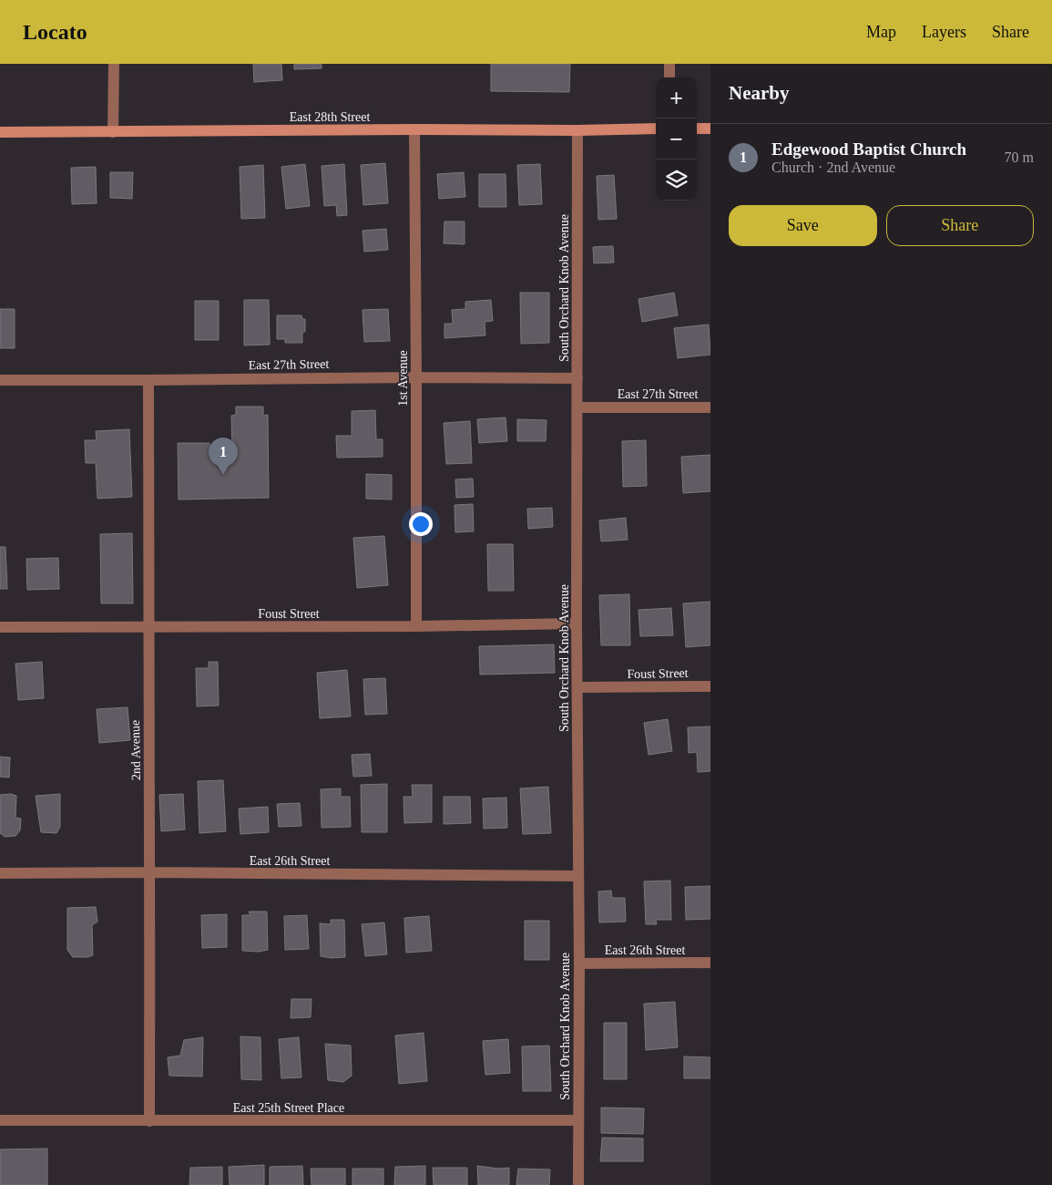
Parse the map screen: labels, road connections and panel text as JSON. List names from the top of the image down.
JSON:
{
  "streets": {
    "street": [
      "East 28th Street",
      "South Orchard Knob Avenue",
      "East 27th Street",
      "1st Avenue",
      "Foust Street",
      "2nd Avenue",
      "East 26th Street",
      "East 25th Street Place"
    ]
  },
  "crossings": [
    ["East 28th Street", "South Orchard Knob Avenue"],
    ["East 28th Street", "1st Avenue"],
    ["South Orchard Knob Avenue", "East 27th Street"],
    ["South Orchard Knob Avenue", "Foust Street"],
    ["South Orchard Knob Avenue", "East 26th Street"],
    ["South Orchard Knob Avenue", "East 25th Street Place"],
    ["East 27th Street", "1st Avenue"],
    ["East 27th Street", "2nd Avenue"],
    ["1st Avenue", "Foust Street"],
    ["Foust Street", "2nd Avenue"],
    ["2nd Avenue", "East 26th Street"],
    ["2nd Avenue", "East 25th Street Place"]
  ],
  "page": {
    "header": "Locato",
    "nav": ["Map", "Layers", "Share"],
    "heading": "Nearby",
    "map_buttons": ["+", "−"],
    "list": [
      {
        "mark": "1",
        "name": "Edgewood Baptist Church",
        "note": "Church · 2nd Avenue",
        "value": "70 m"
      }
    ],
    "buttons": ["Save", "Share"],
    "pins": "1"
  }
}
